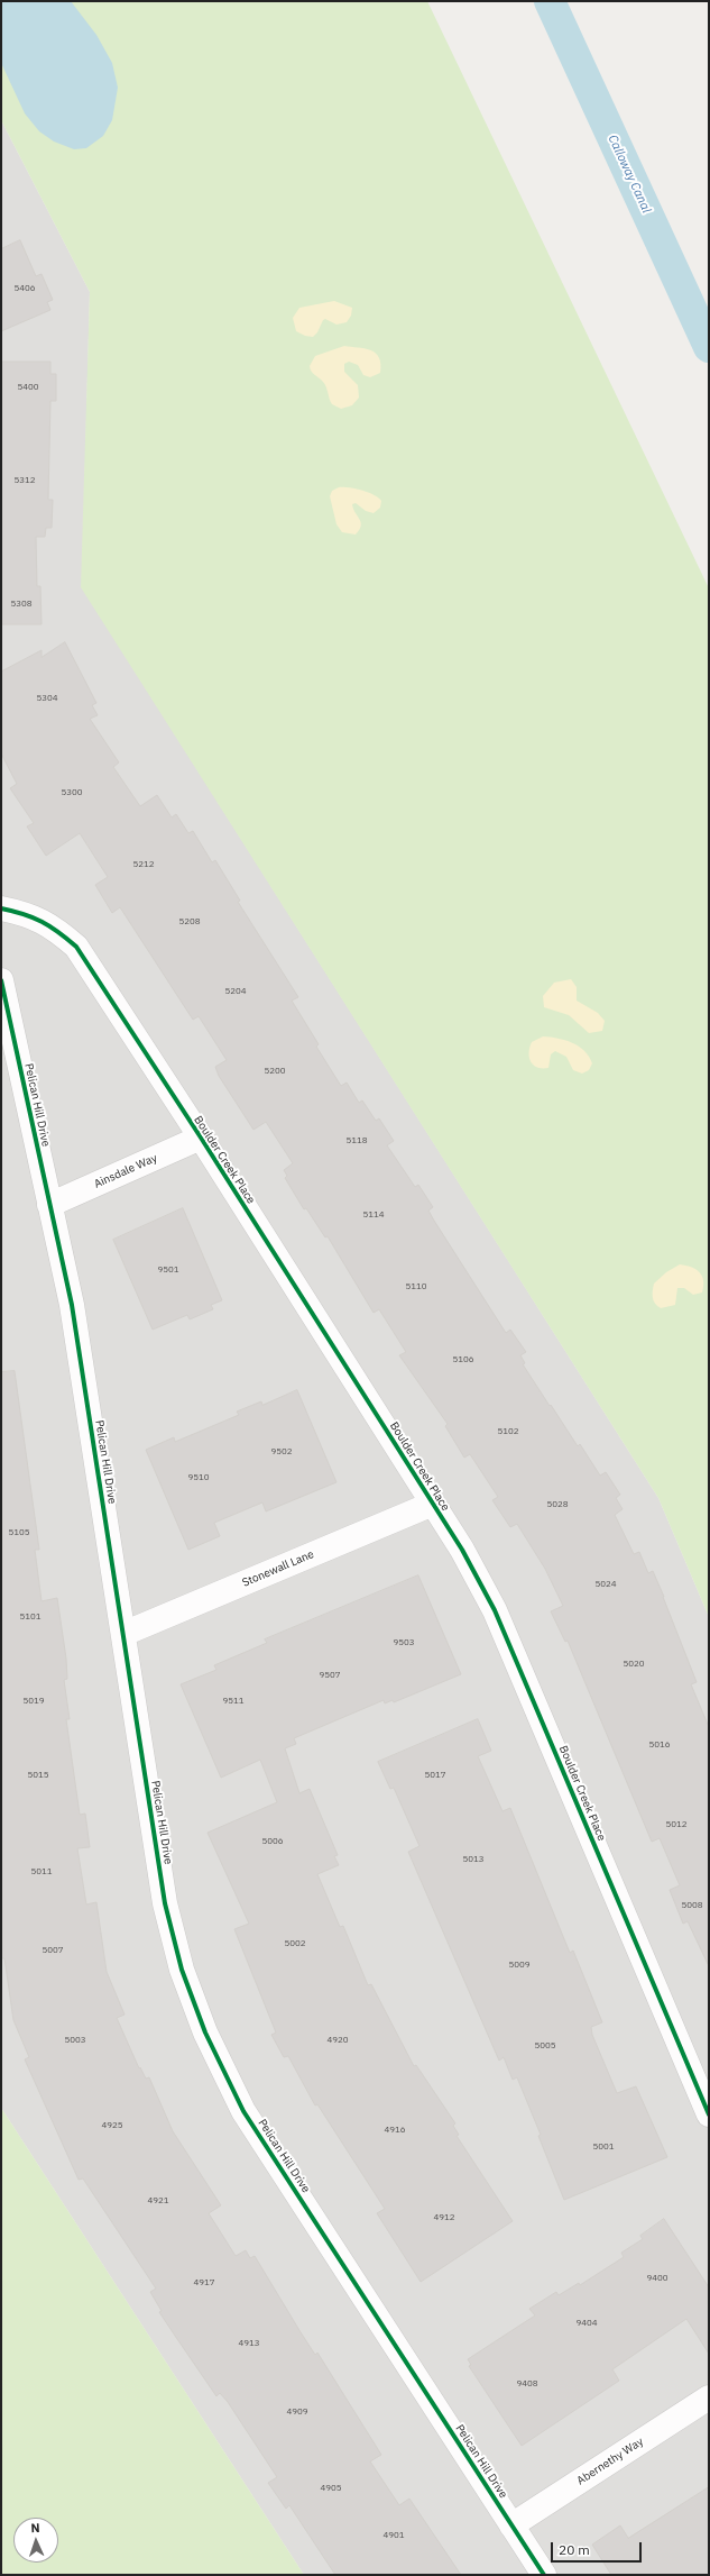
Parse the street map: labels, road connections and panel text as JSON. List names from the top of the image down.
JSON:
{
  "streets": {
    "street": [
      "Pelican Hill Drive",
      "Boulder Creek Place",
      "Ainsdale Way",
      "Stonewall Lane",
      "Abernethy Way"
    ]
  },
  "crossings": [
    ["Pelican Hill Drive", "Ainsdale Way"],
    ["Pelican Hill Drive", "Stonewall Lane"],
    ["Pelican Hill Drive", "Abernethy Way"],
    ["Boulder Creek Place", "Ainsdale Way"],
    ["Boulder Creek Place", "Stonewall Lane"]
  ],
  "water": ["Calloway Canal"],
  "house_numbers": [
    "5406",
    "5400",
    "5312",
    "5308",
    "5304",
    "5300",
    "5212",
    "5208",
    "5204",
    "5200",
    "5118",
    "5114",
    "9501",
    "5110",
    "5106",
    "5102",
    "9502",
    "9510",
    "5028",
    "5105",
    "5024",
    "5101",
    "9503",
    "5020",
    "9507",
    "5019",
    "9511",
    "5016",
    "5015",
    "5017",
    "5012",
    "5006",
    "5013",
    "5011",
    "5008",
    "5002",
    "5007",
    "5009",
    "5003",
    "4920",
    "5005",
    "4925",
    "4916",
    "5001",
    "4921",
    "4912",
    "9400",
    "4917",
    "9404",
    "4913",
    "9408",
    "4909",
    "4905",
    "4901"
  ],
  "scale_bar": "20 m",
  "north": "top"
}
